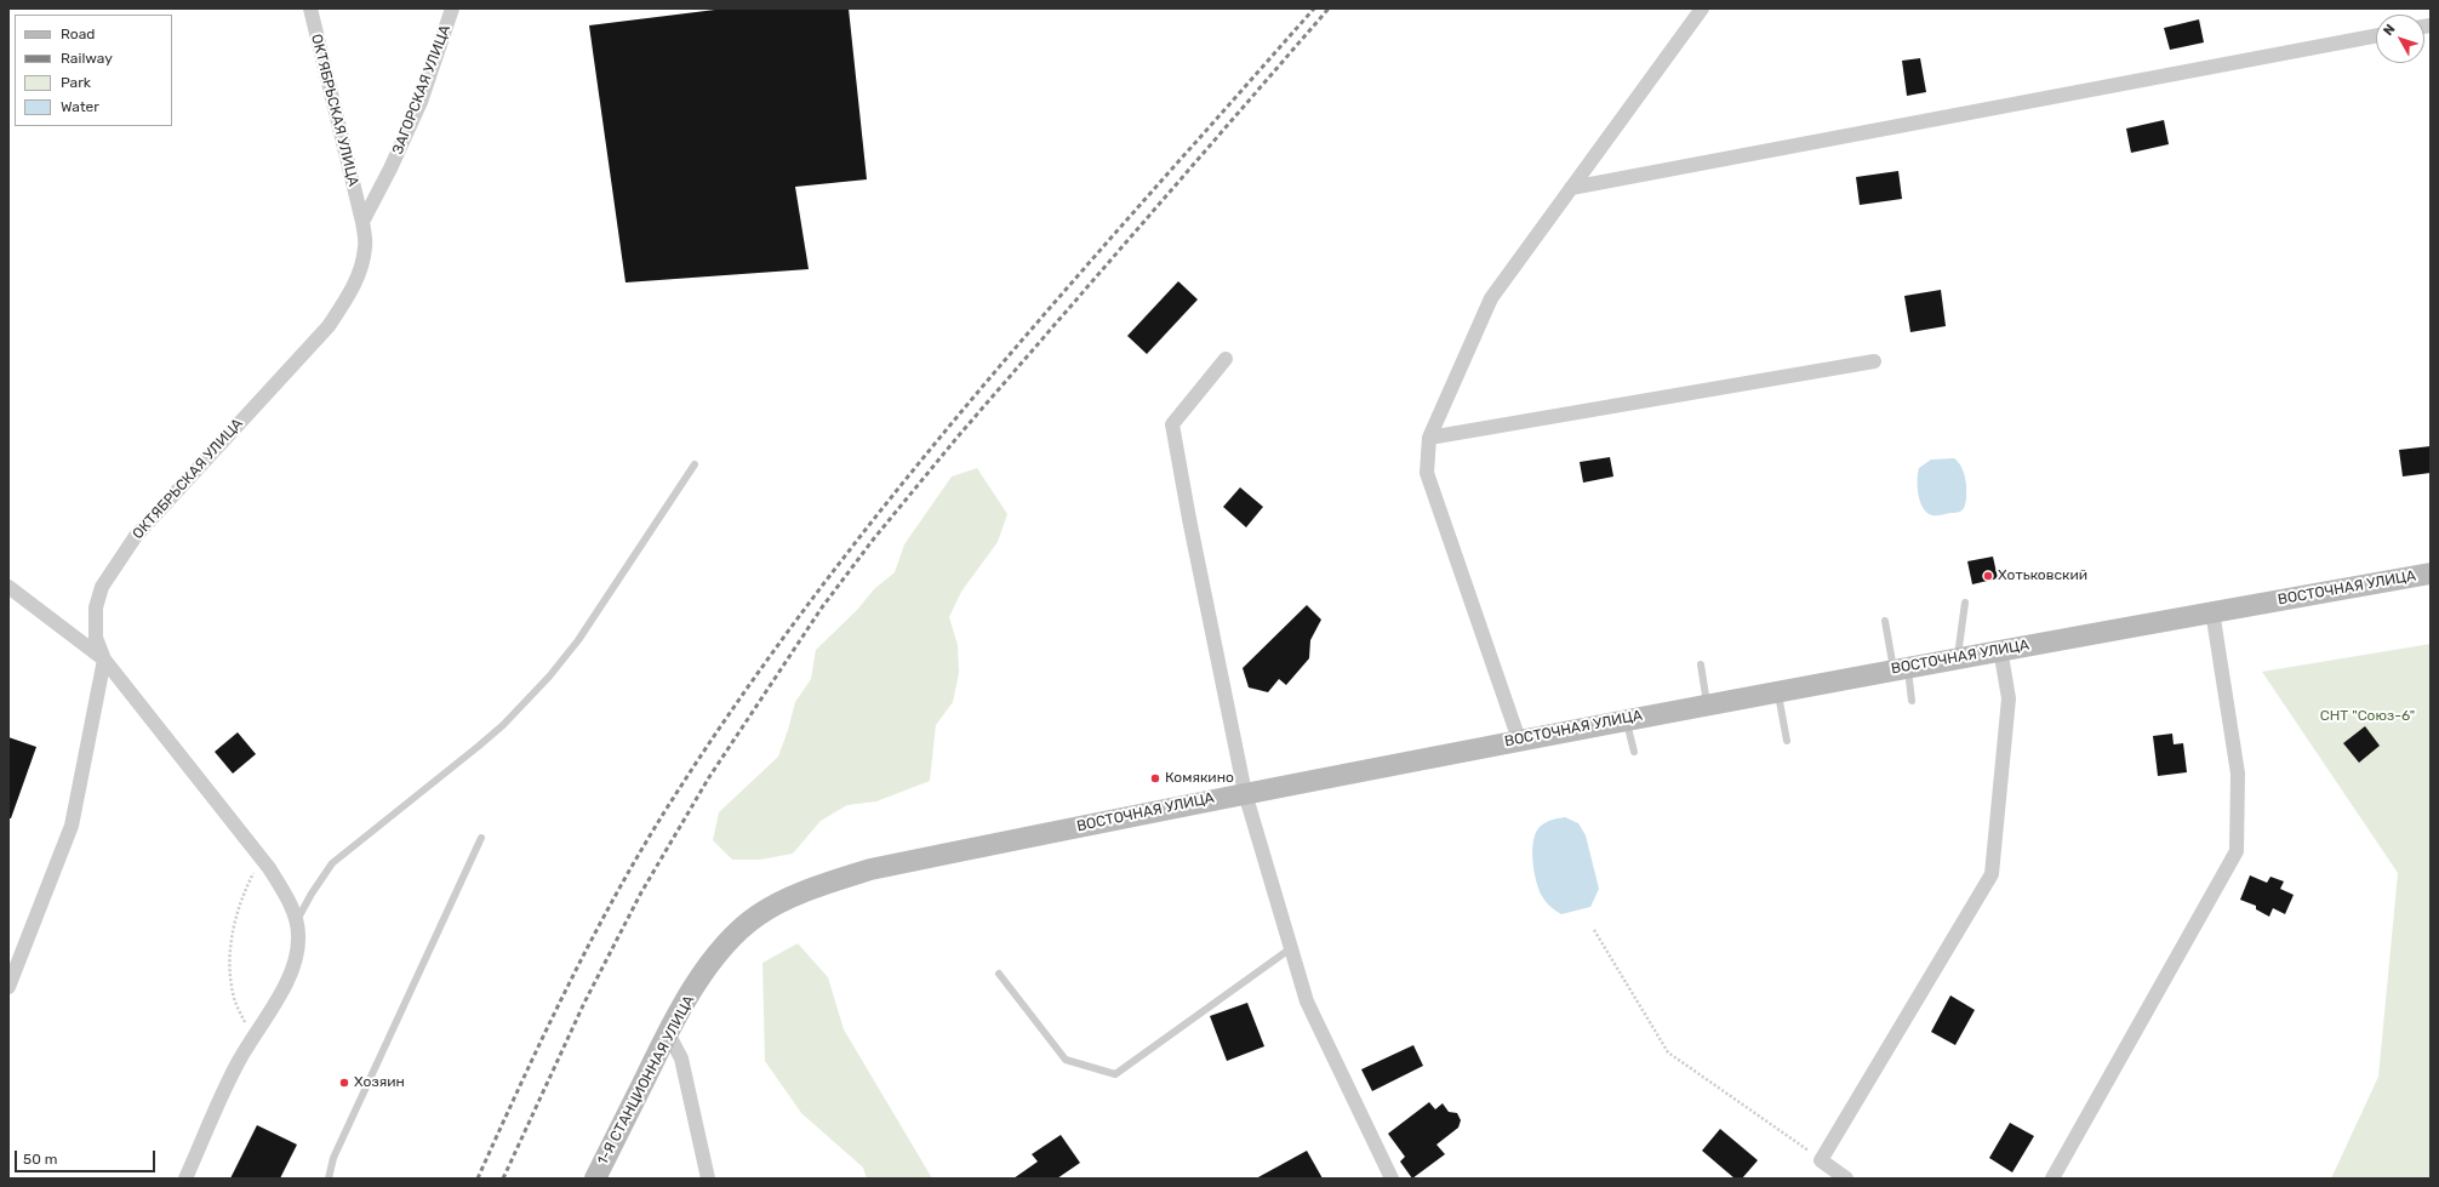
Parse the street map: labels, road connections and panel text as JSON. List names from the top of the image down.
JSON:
{
  "streets": {
    "main road": ["ВОСТОЧНАЯ УЛИЦА", "1-Я СТАНЦИОННАЯ УЛИЦА"],
    "street": ["ЗАГОРСКАЯ УЛИЦА", "ОКТЯБРЬСКАЯ УЛИЦА"]
  },
  "crossings": [
    ["ЗАГОРСКАЯ УЛИЦА", "ОКТЯБРЬСКАЯ УЛИЦА"],
    ["ВОСТОЧНАЯ УЛИЦА", "1-Я СТАНЦИОННАЯ УЛИЦА"]
  ],
  "parks": ["СНТ \"Союз-6\""],
  "places": ["Хотьковский", "Комякино", "Хозяин"],
  "legend": [
    "Road",
    "Railway",
    "Park",
    "Water"
  ],
  "scale_bar": "50 m",
  "north": "top left"
}
